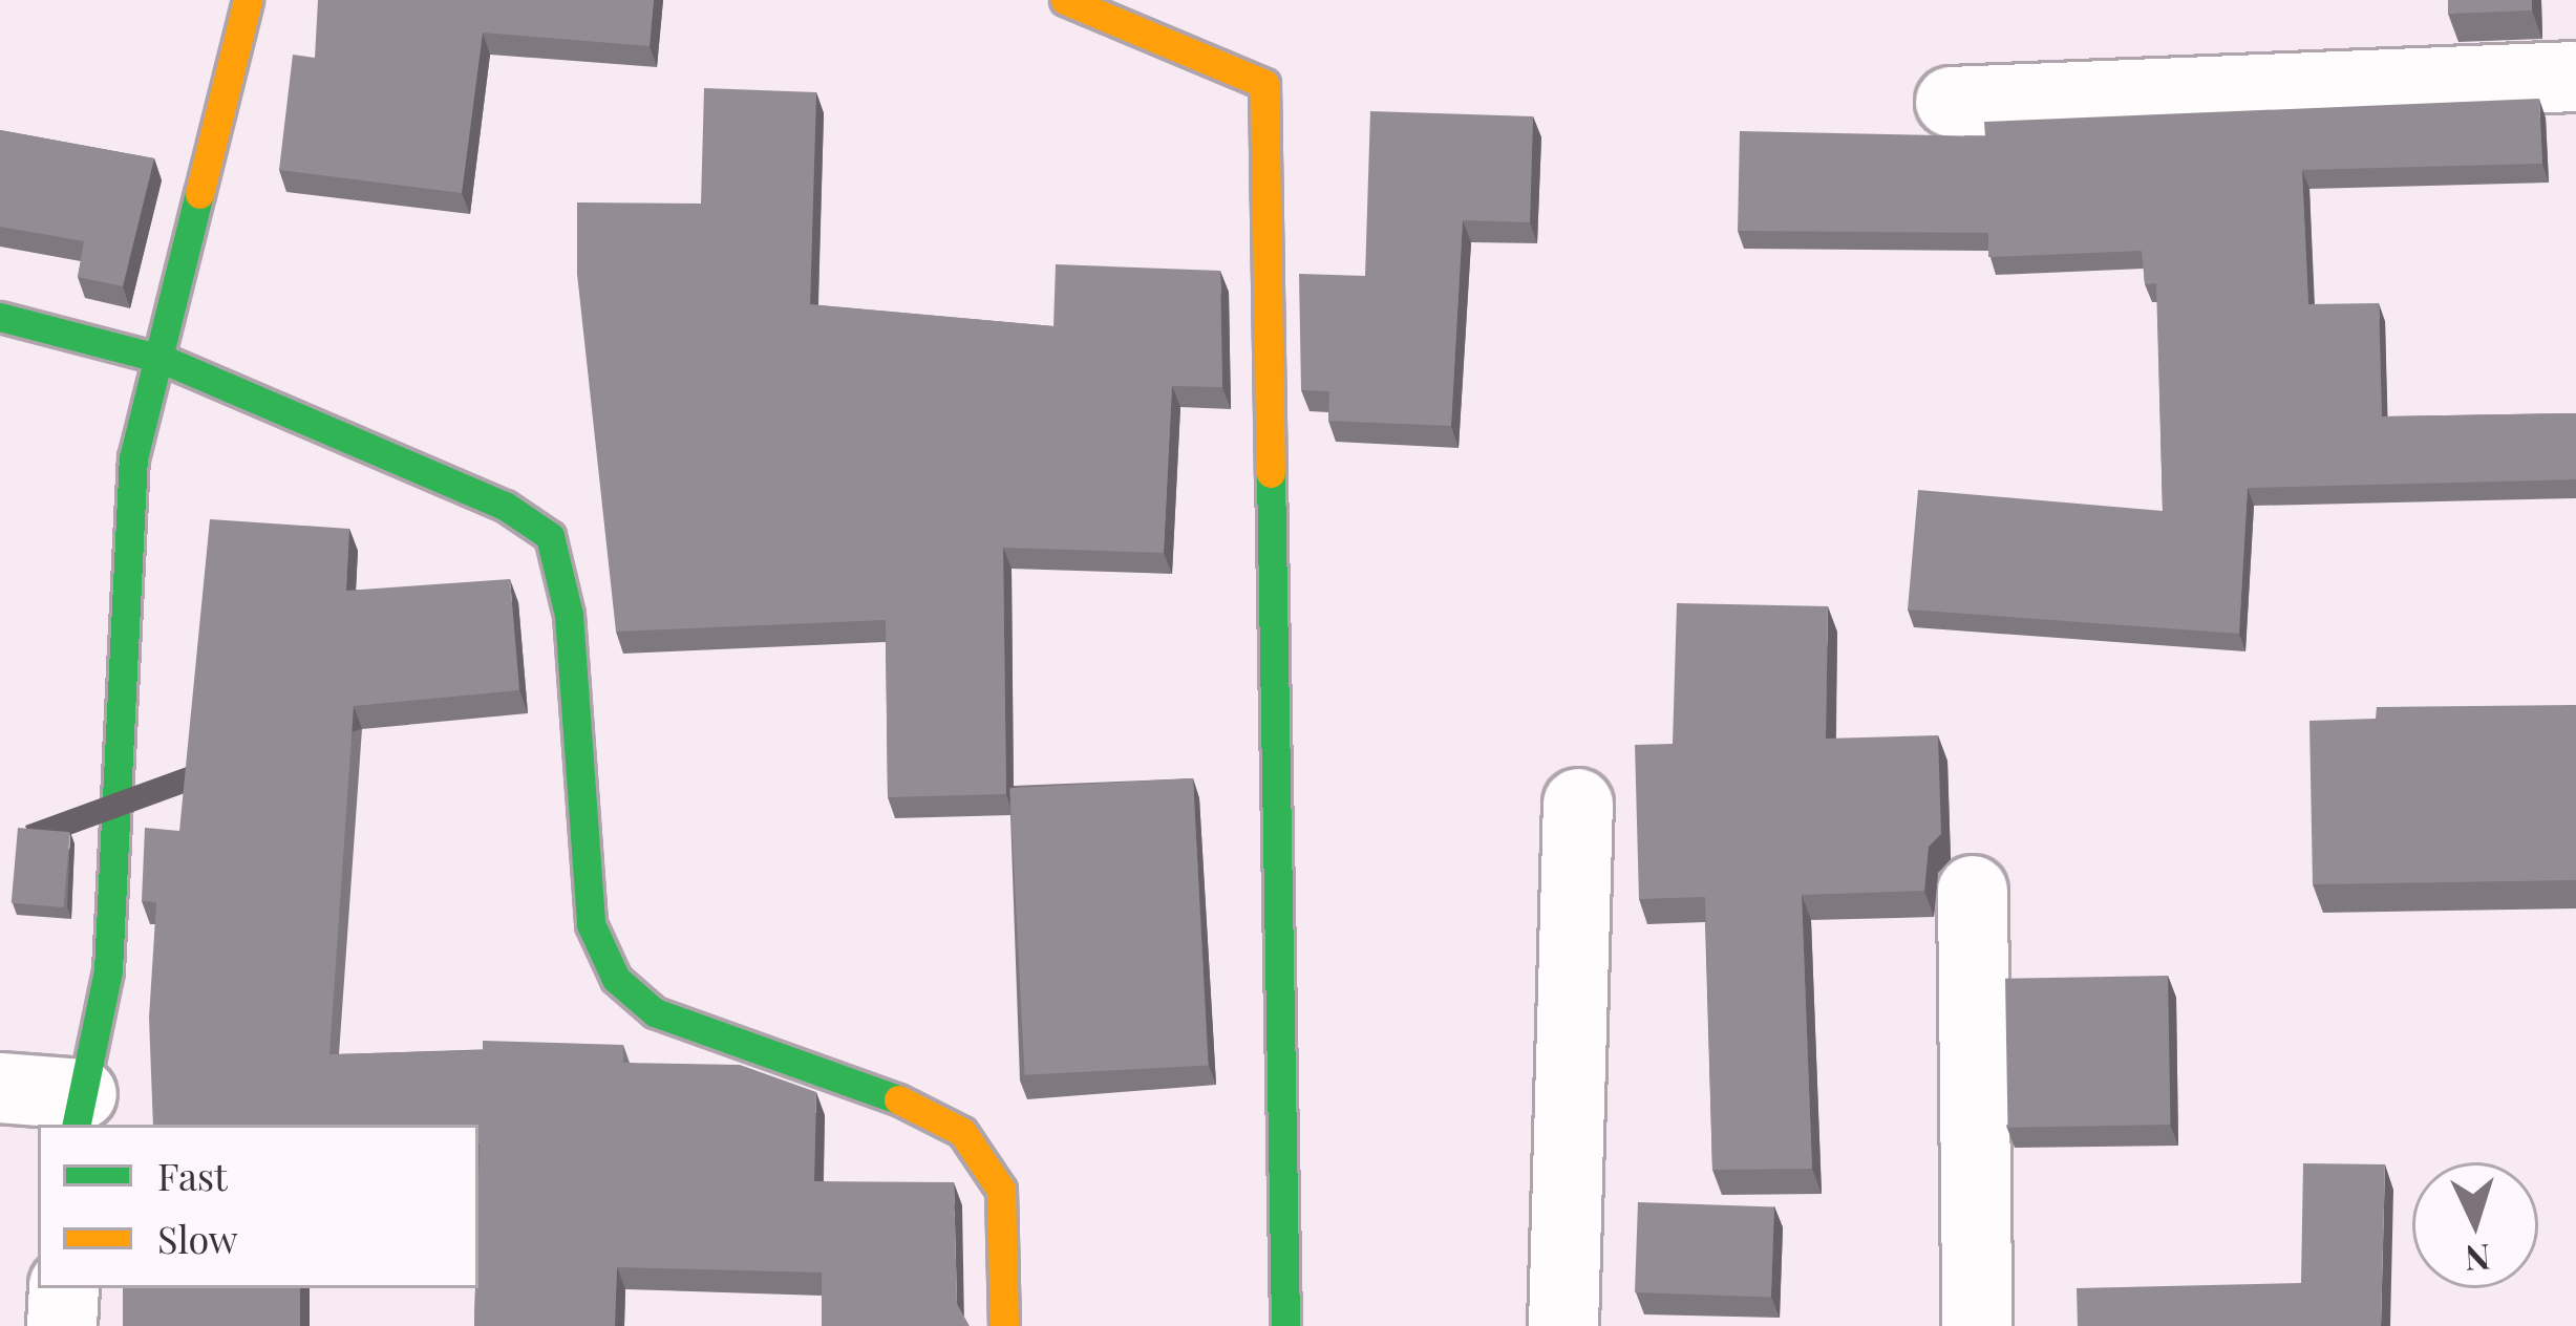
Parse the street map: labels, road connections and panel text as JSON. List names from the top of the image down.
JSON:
{
  "legend": ["Fast", "Slow"],
  "north": "bottom"
}
